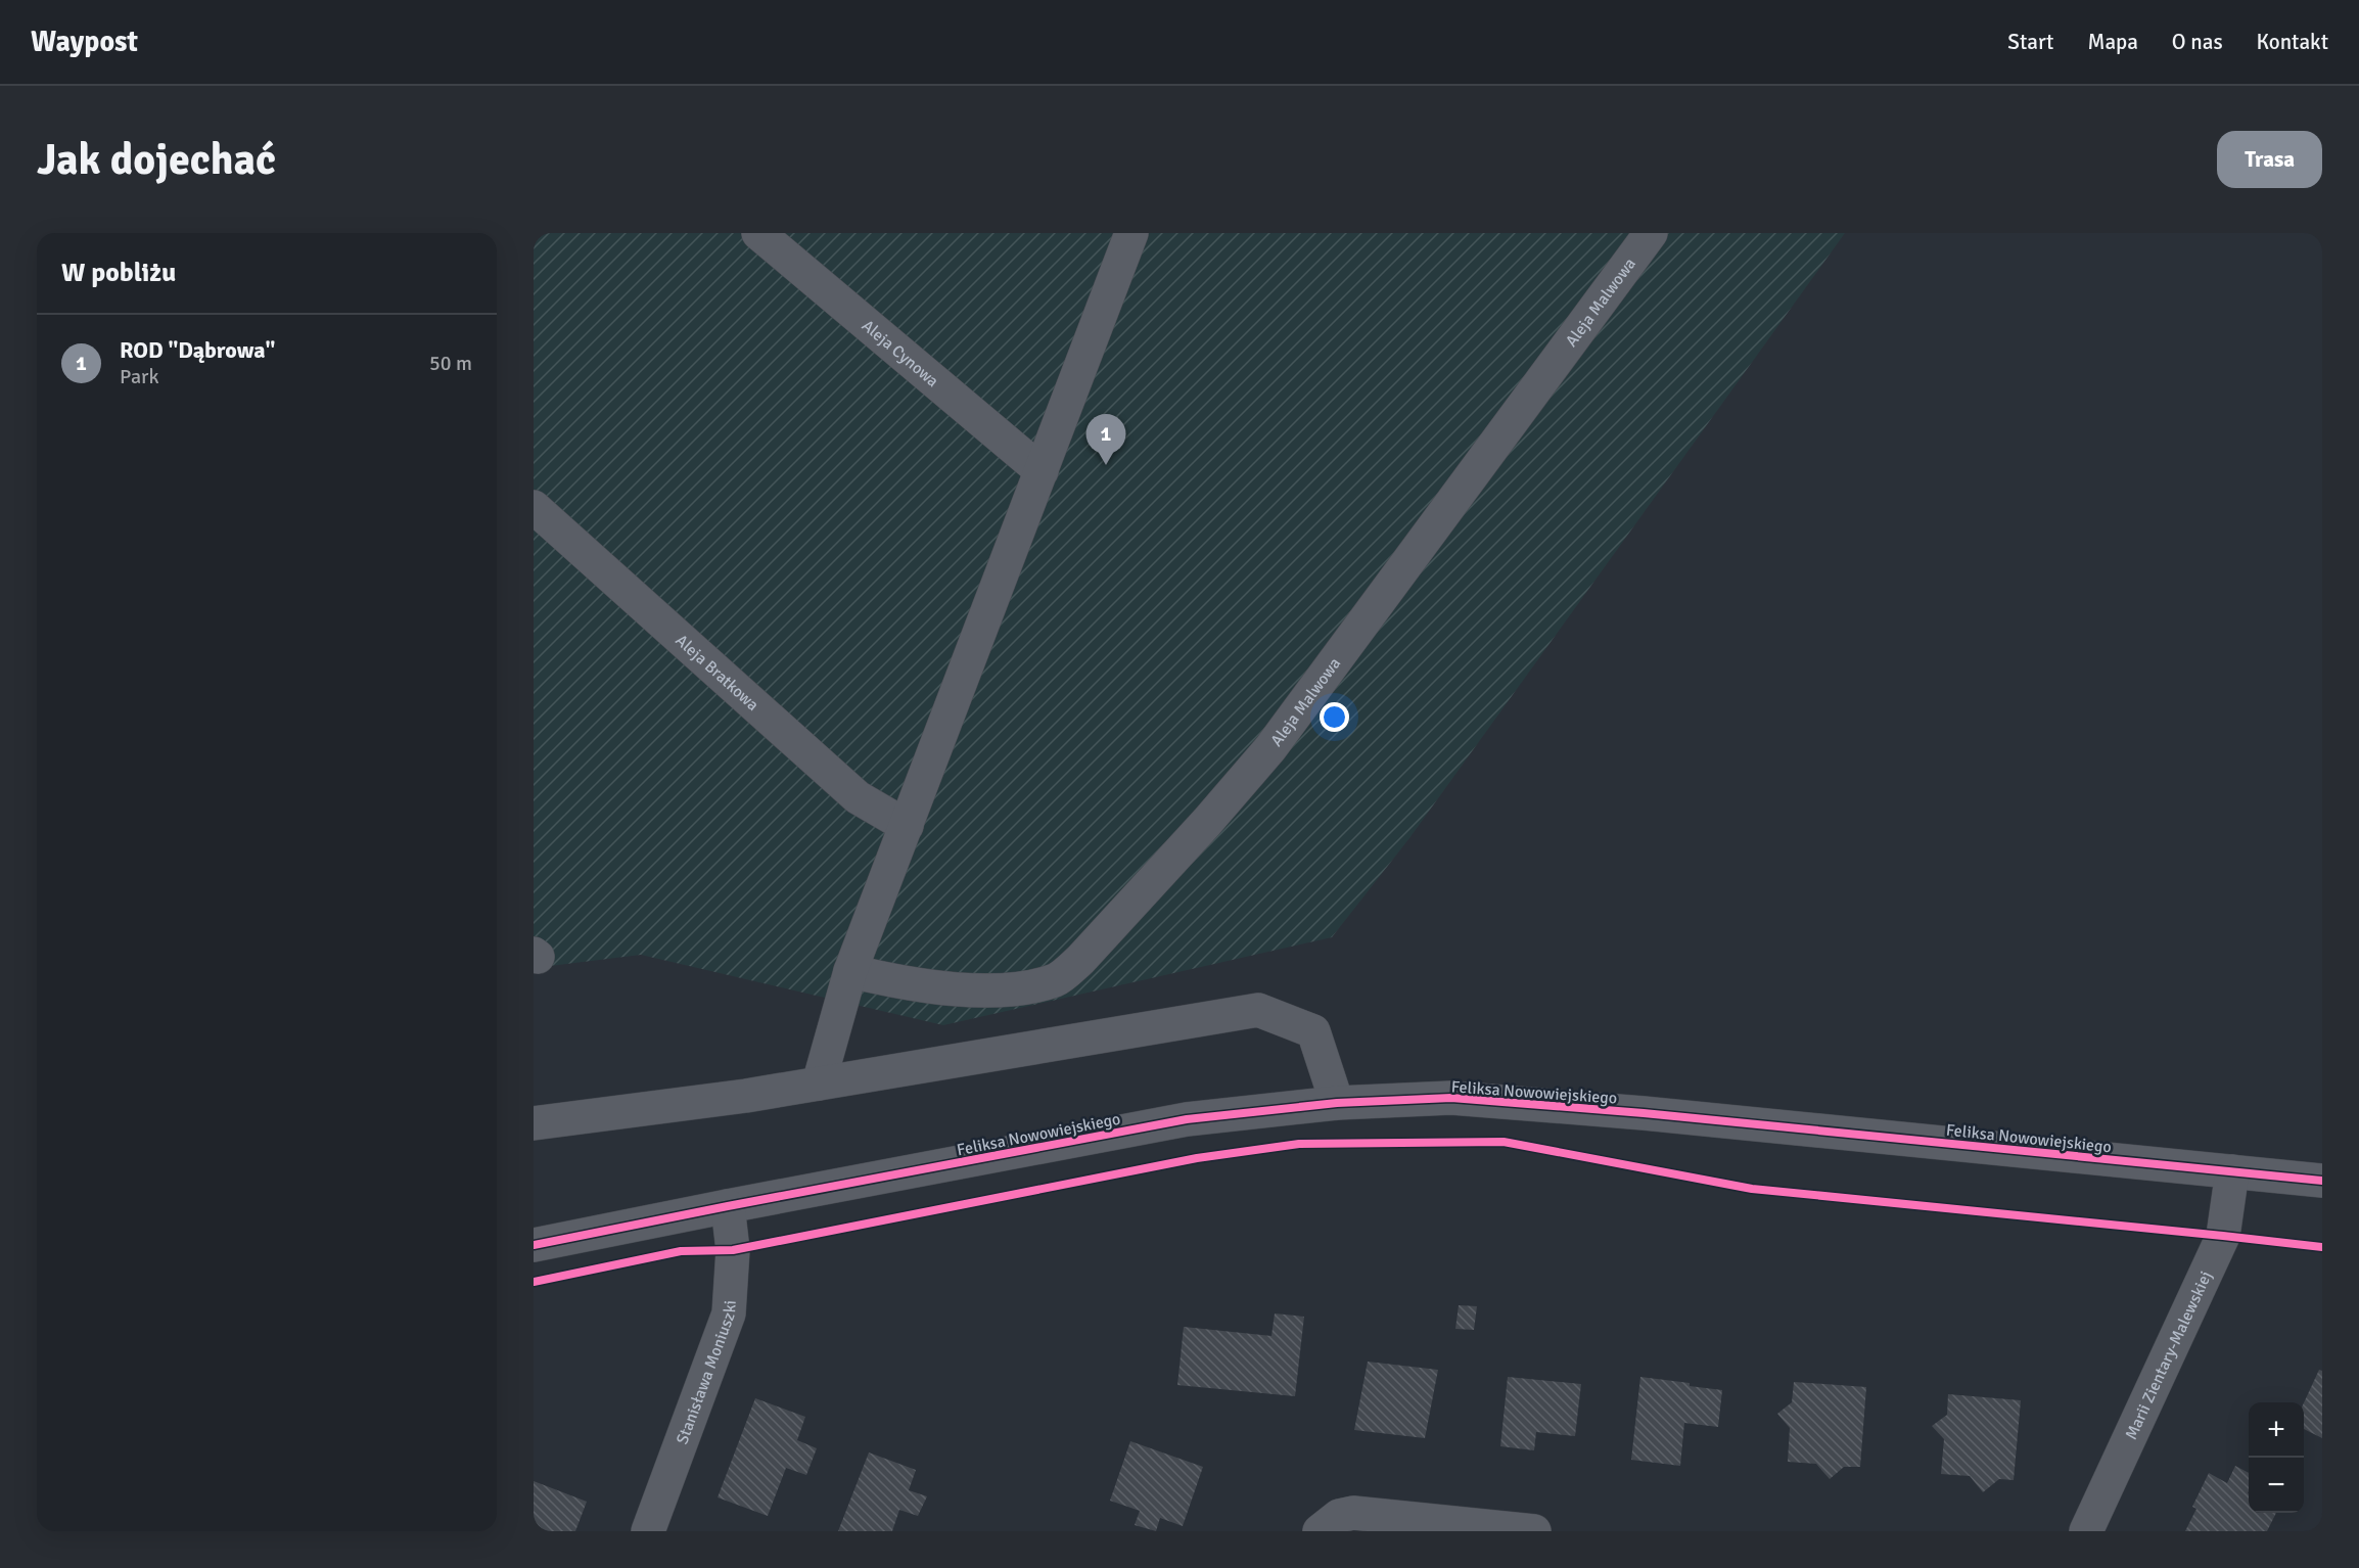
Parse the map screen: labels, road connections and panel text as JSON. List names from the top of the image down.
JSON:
{
  "streets": {
    "street": [
      "Aleja Malwowa",
      "Aleja Cynowa",
      "Aleja Bratkowa",
      "Feliksa Nowowiejskiego",
      "Marii Zientary-Malewskiej",
      "Stanisława Moniuszki"
    ]
  },
  "crossings": [
    ["Feliksa Nowowiejskiego", "Marii Zientary-Malewskiej"],
    ["Feliksa Nowowiejskiego", "Stanisława Moniuszki"]
  ],
  "page": {
    "header": "Waypost",
    "nav": [
      "Start",
      "Mapa",
      "O nas",
      "Kontakt"
    ],
    "buttons": "Trasa",
    "title": "Jak dojechać",
    "heading": "W pobliżu",
    "list": [
      {
        "mark": "1",
        "name": "ROD \"Dąbrowa\"",
        "note": "Park",
        "value": "50 m"
      }
    ],
    "pins": "1",
    "map_buttons": ["+", "−"]
  }
}
